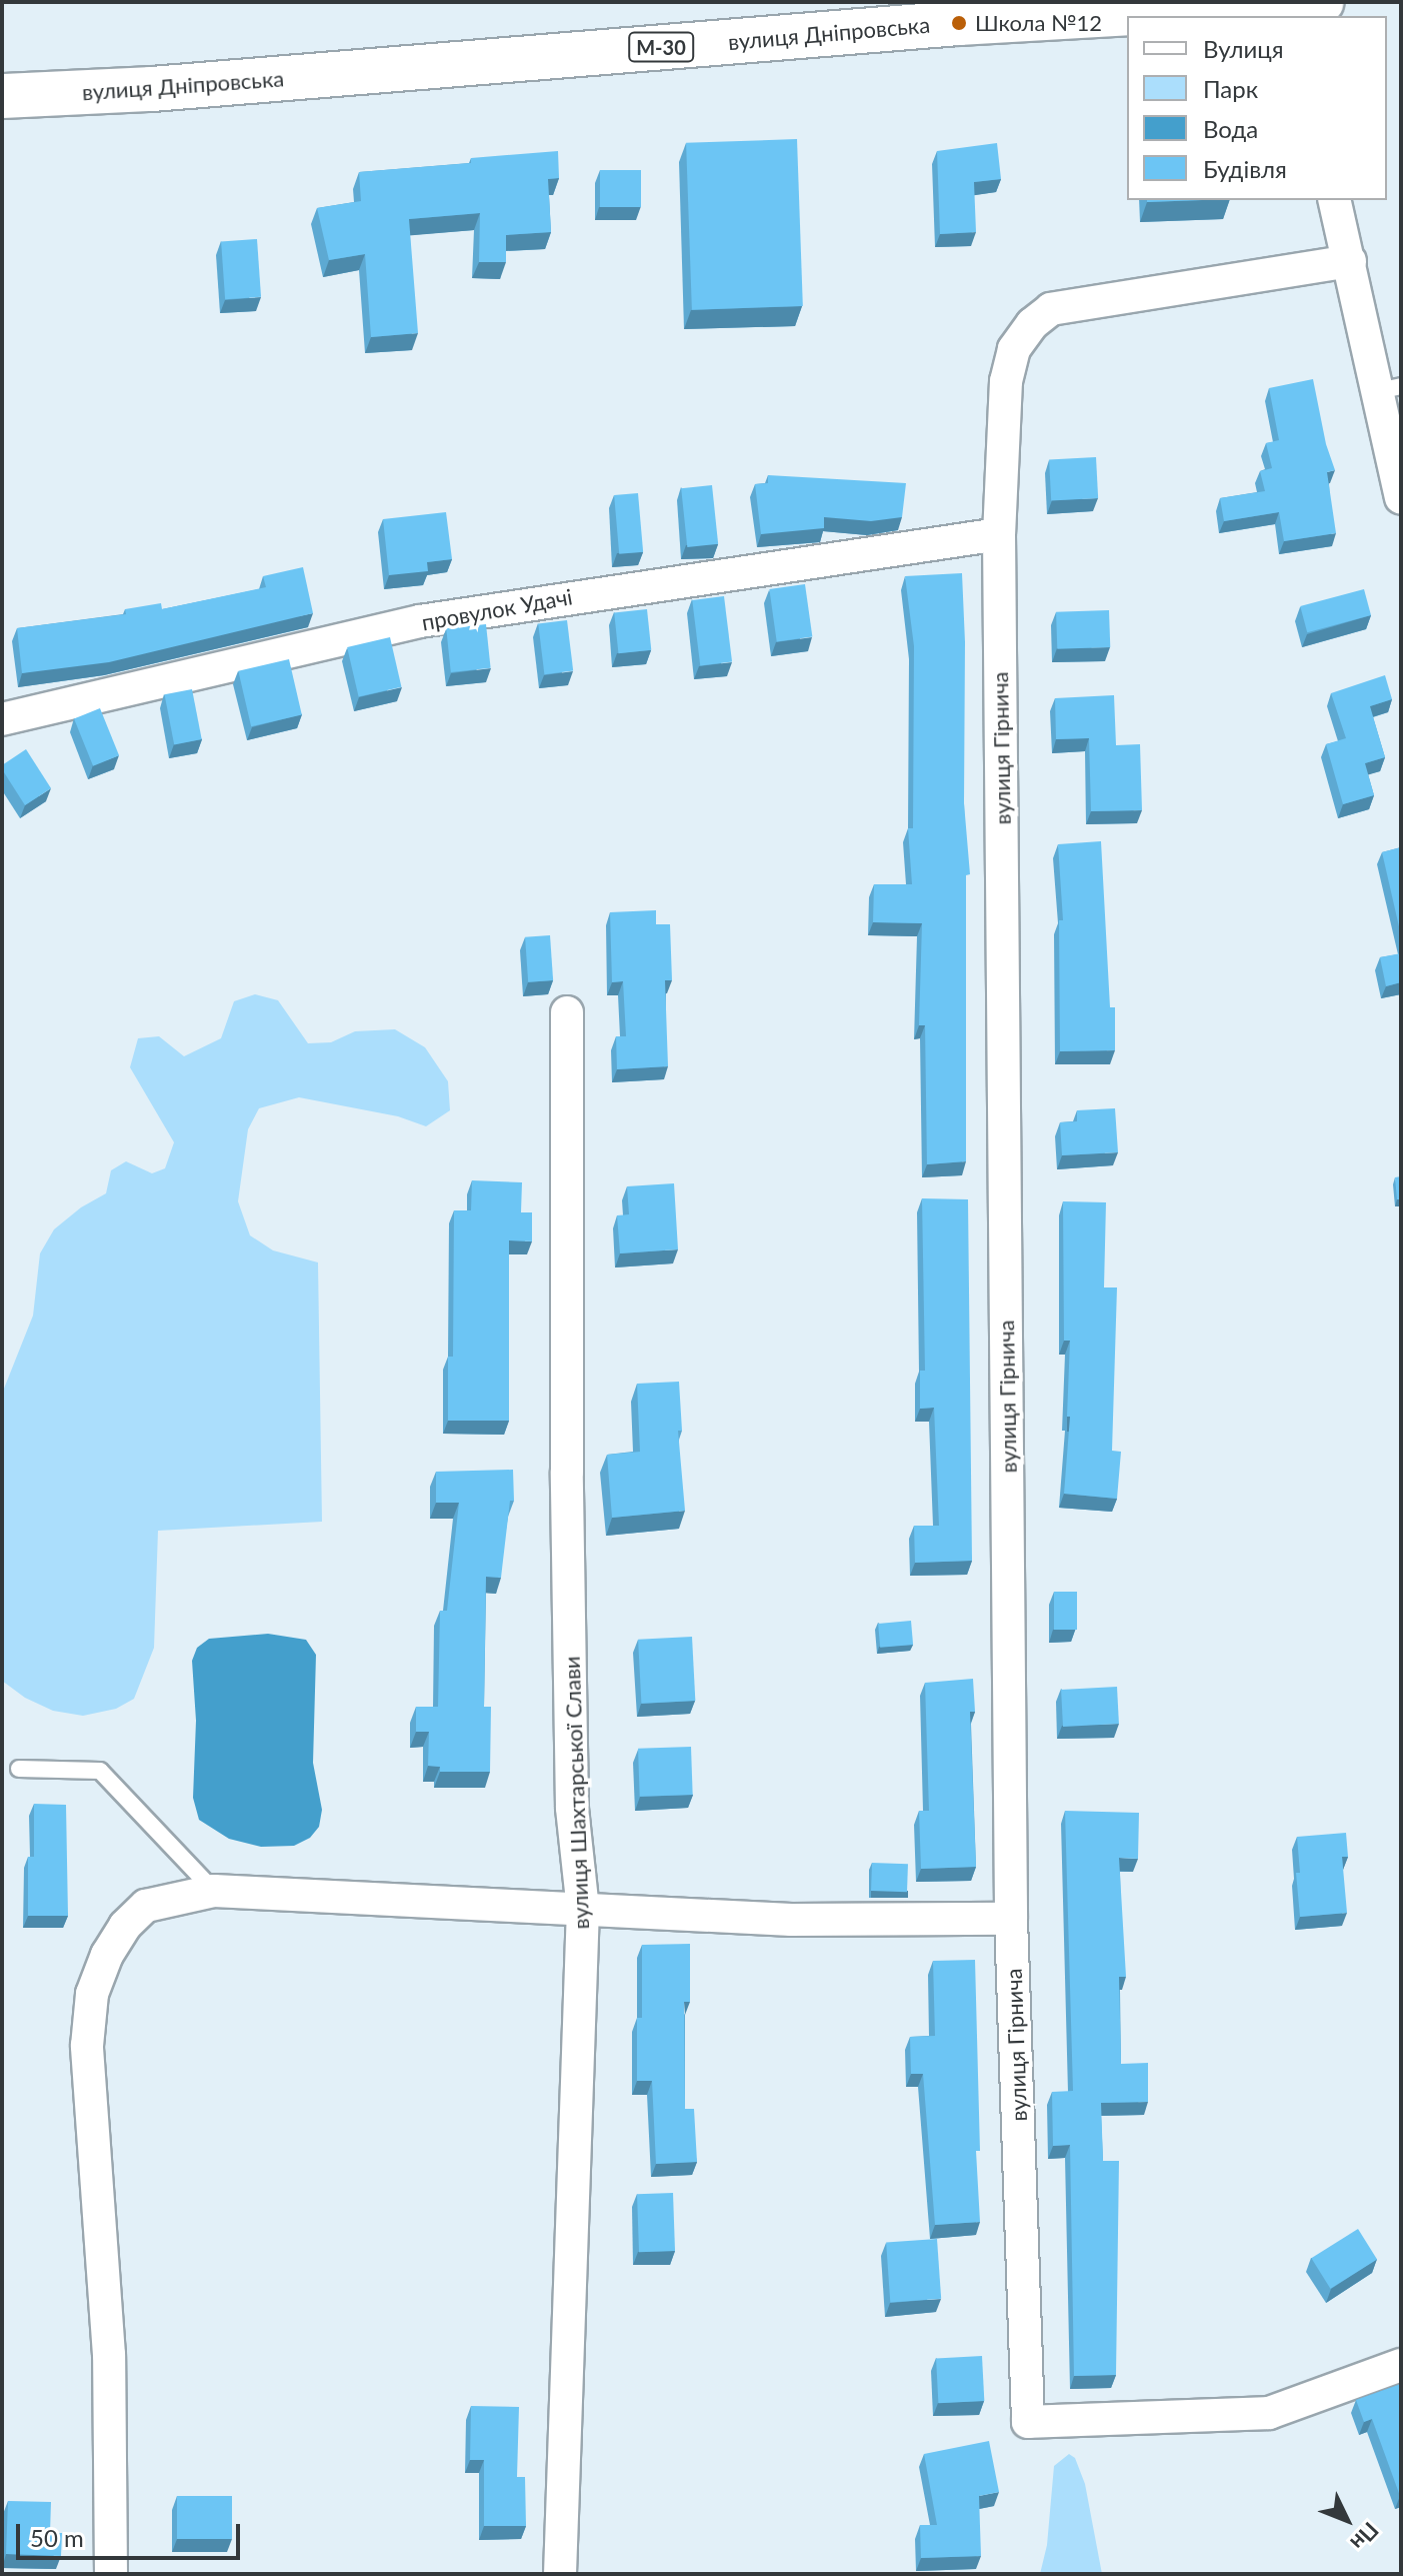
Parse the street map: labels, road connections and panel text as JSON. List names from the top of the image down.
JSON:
{
  "streets": {
    "highway": ["вулиця Дніпровська", "М-30"],
    "street": ["провулок Удачі", "вулиця Гірнича", "вулиця Шахтарської Слави"]
  },
  "crossings": [
    ["провулок Удачі", "вулиця Гірнича"]
  ],
  "places": ["Школа №12"],
  "legend": [
    "Вулиця",
    "Парк",
    "Вода",
    "Будівля"
  ],
  "scale_bar": "50 m",
  "north": "bottom right"
}
